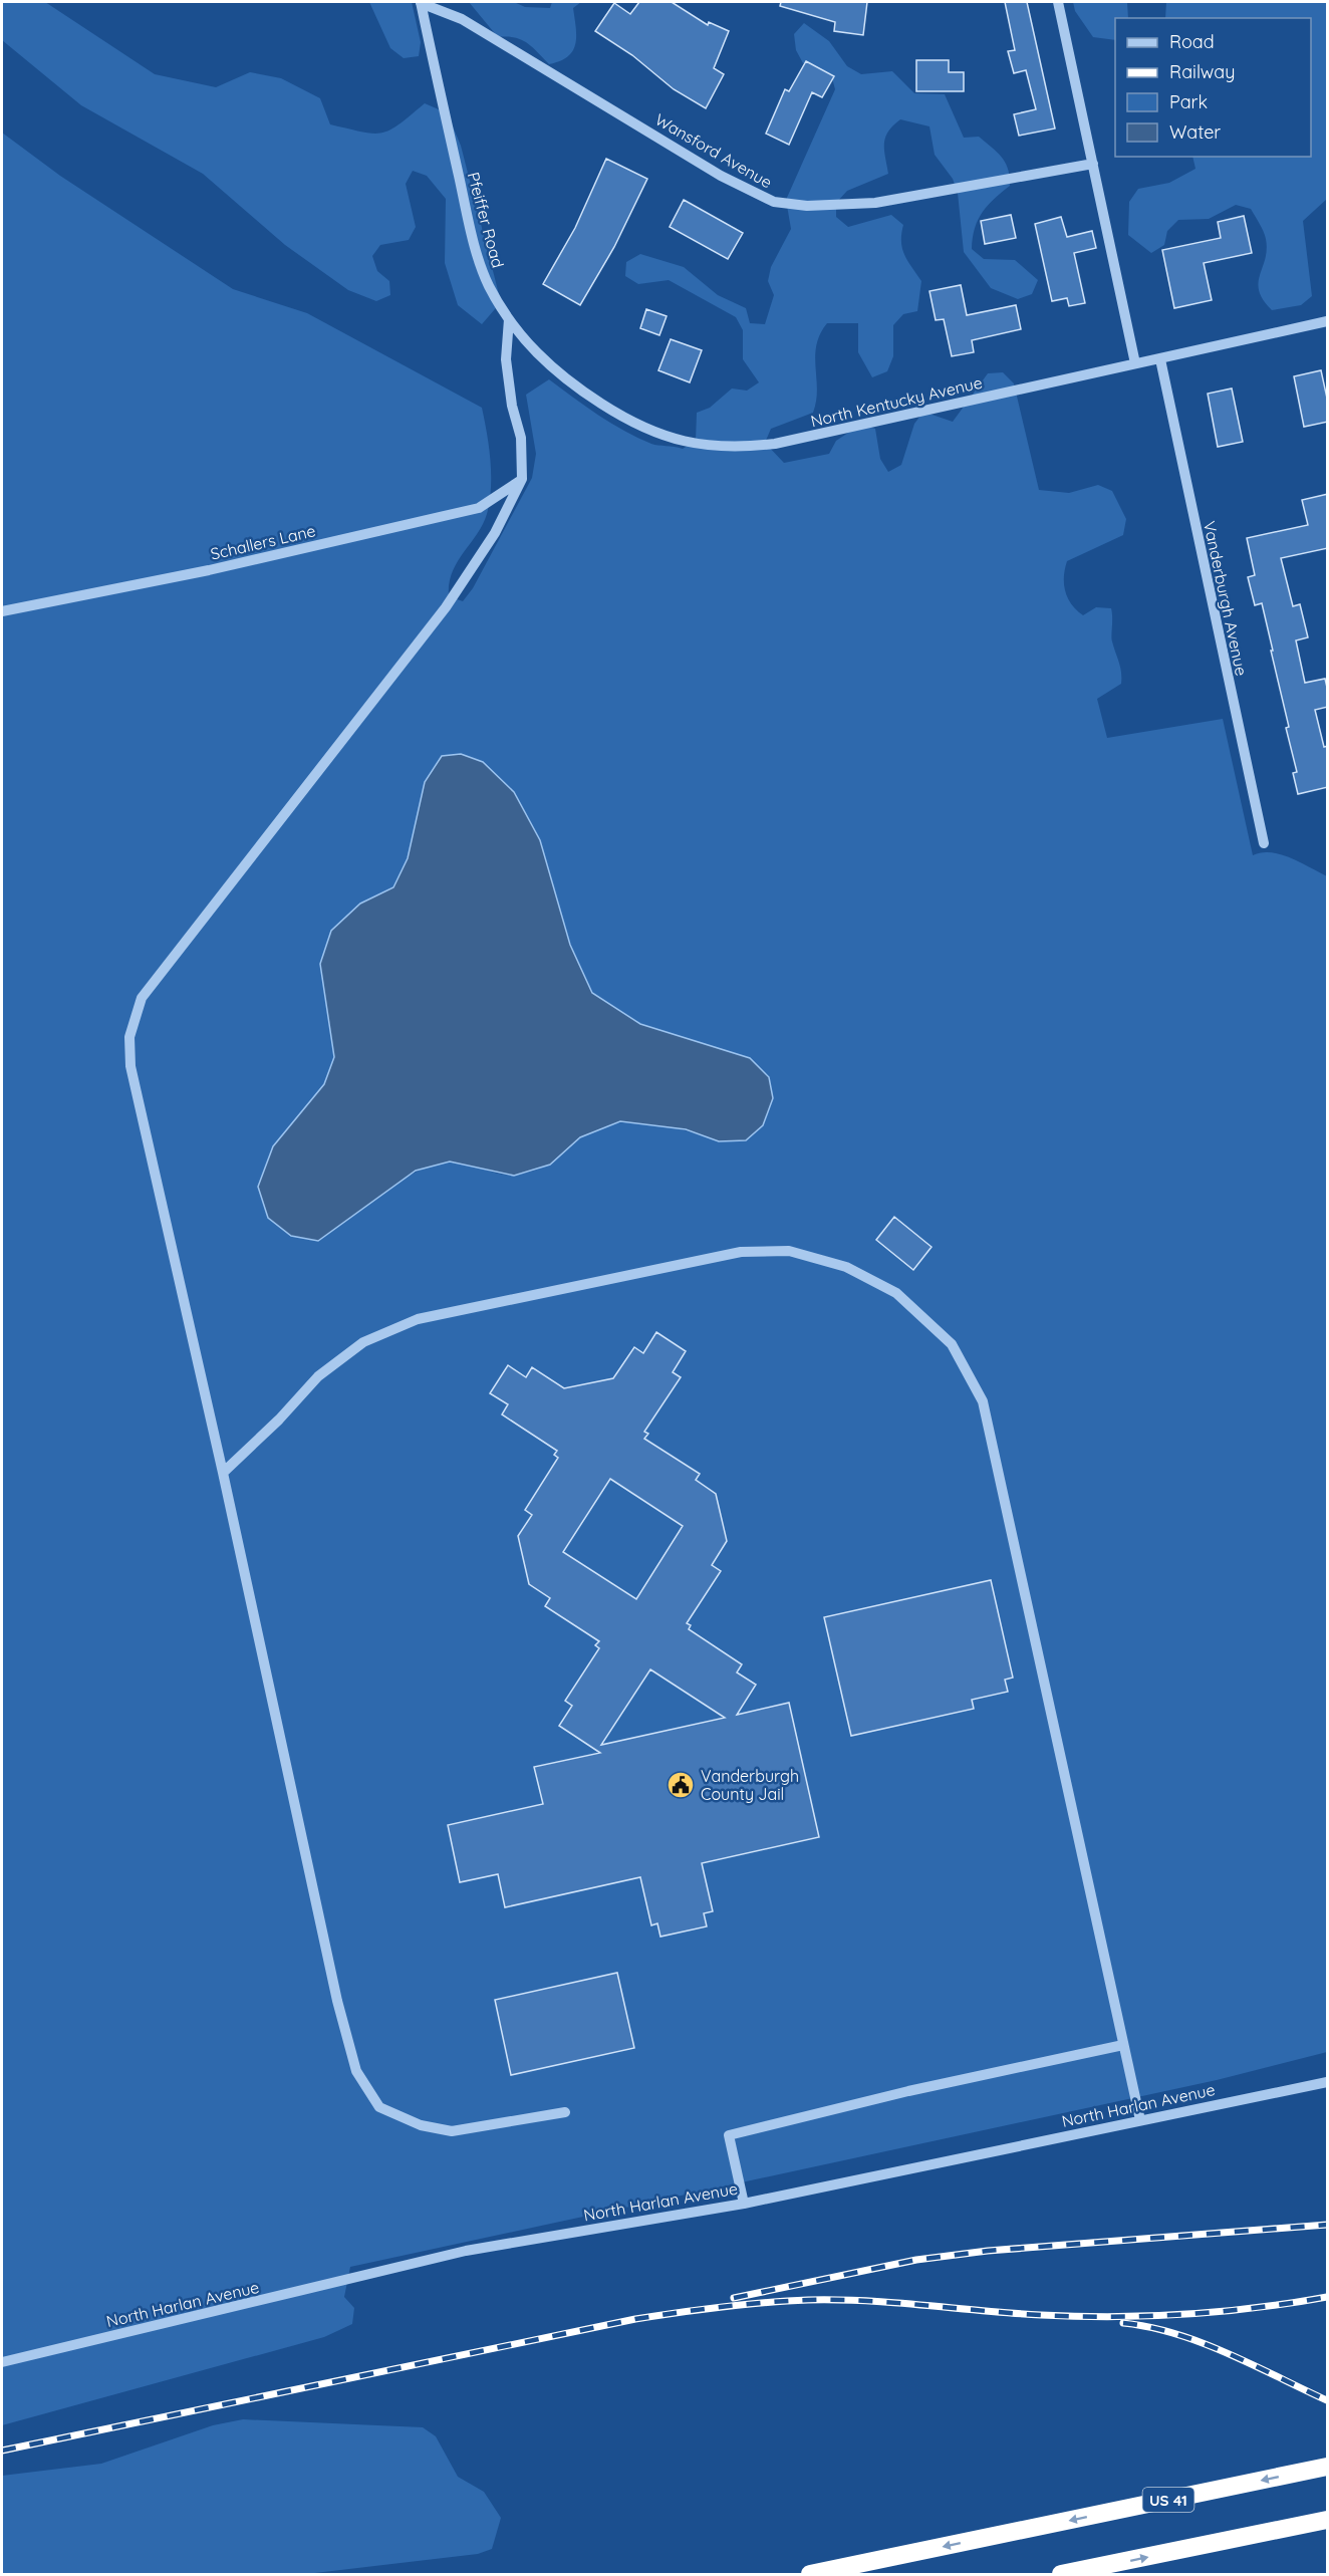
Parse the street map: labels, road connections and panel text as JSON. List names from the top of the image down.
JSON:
{
  "streets": {
    "highway": ["US 41"],
    "street": [
      "Wansford Avenue",
      "Pfeiffer Road",
      "North Kentucky Avenue",
      "Schallers Lane",
      "Vanderburgh Avenue",
      "North Harlan Avenue"
    ]
  },
  "crossings": [
    ["Wansford Avenue", "Pfeiffer Road"],
    ["Pfeiffer Road", "North Kentucky Avenue"],
    ["North Kentucky Avenue", "Vanderburgh Avenue"]
  ],
  "places": {
    "public building": ["Vanderburgh County Jail"]
  },
  "legend": [
    "Road",
    "Railway",
    "Park",
    "Water"
  ]
}
